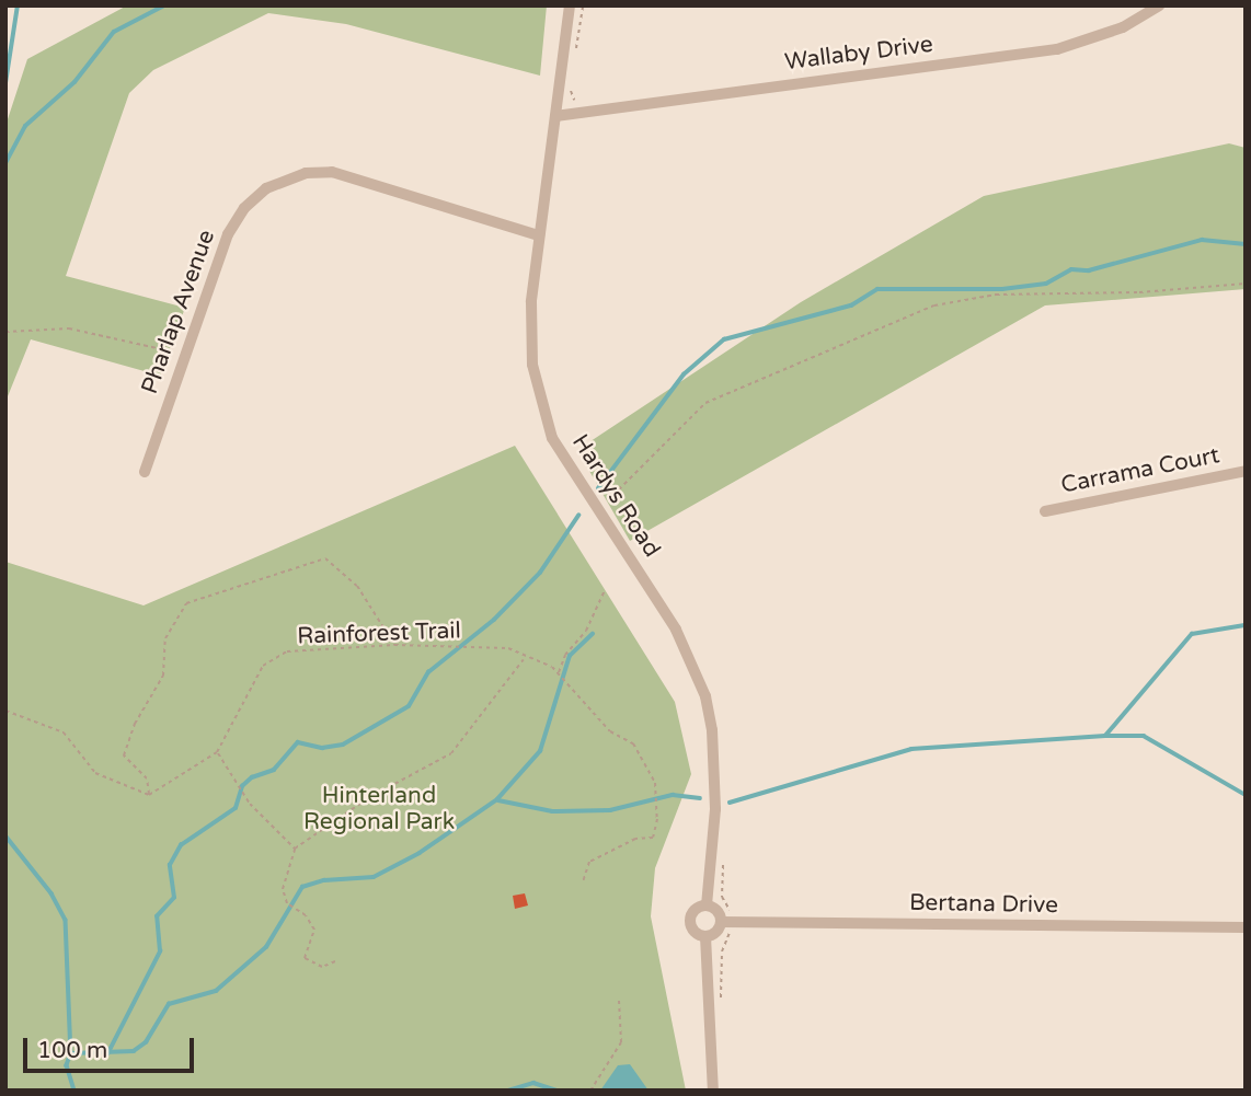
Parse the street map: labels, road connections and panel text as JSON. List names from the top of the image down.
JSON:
{
  "streets": {
    "street": [
      "Wallaby Drive",
      "Pharlap Avenue",
      "Carrama Court",
      "Hardys Road",
      "Bertana Drive"
    ],
    "path": ["Rainforest Trail"]
  },
  "crossings": [
    ["Wallaby Drive", "Hardys Road"],
    ["Pharlap Avenue", "Hardys Road"],
    ["Hardys Road", "Bertana Drive"]
  ],
  "parks": ["Hinterland Regional Park"],
  "scale_bar": "100 m"
}
